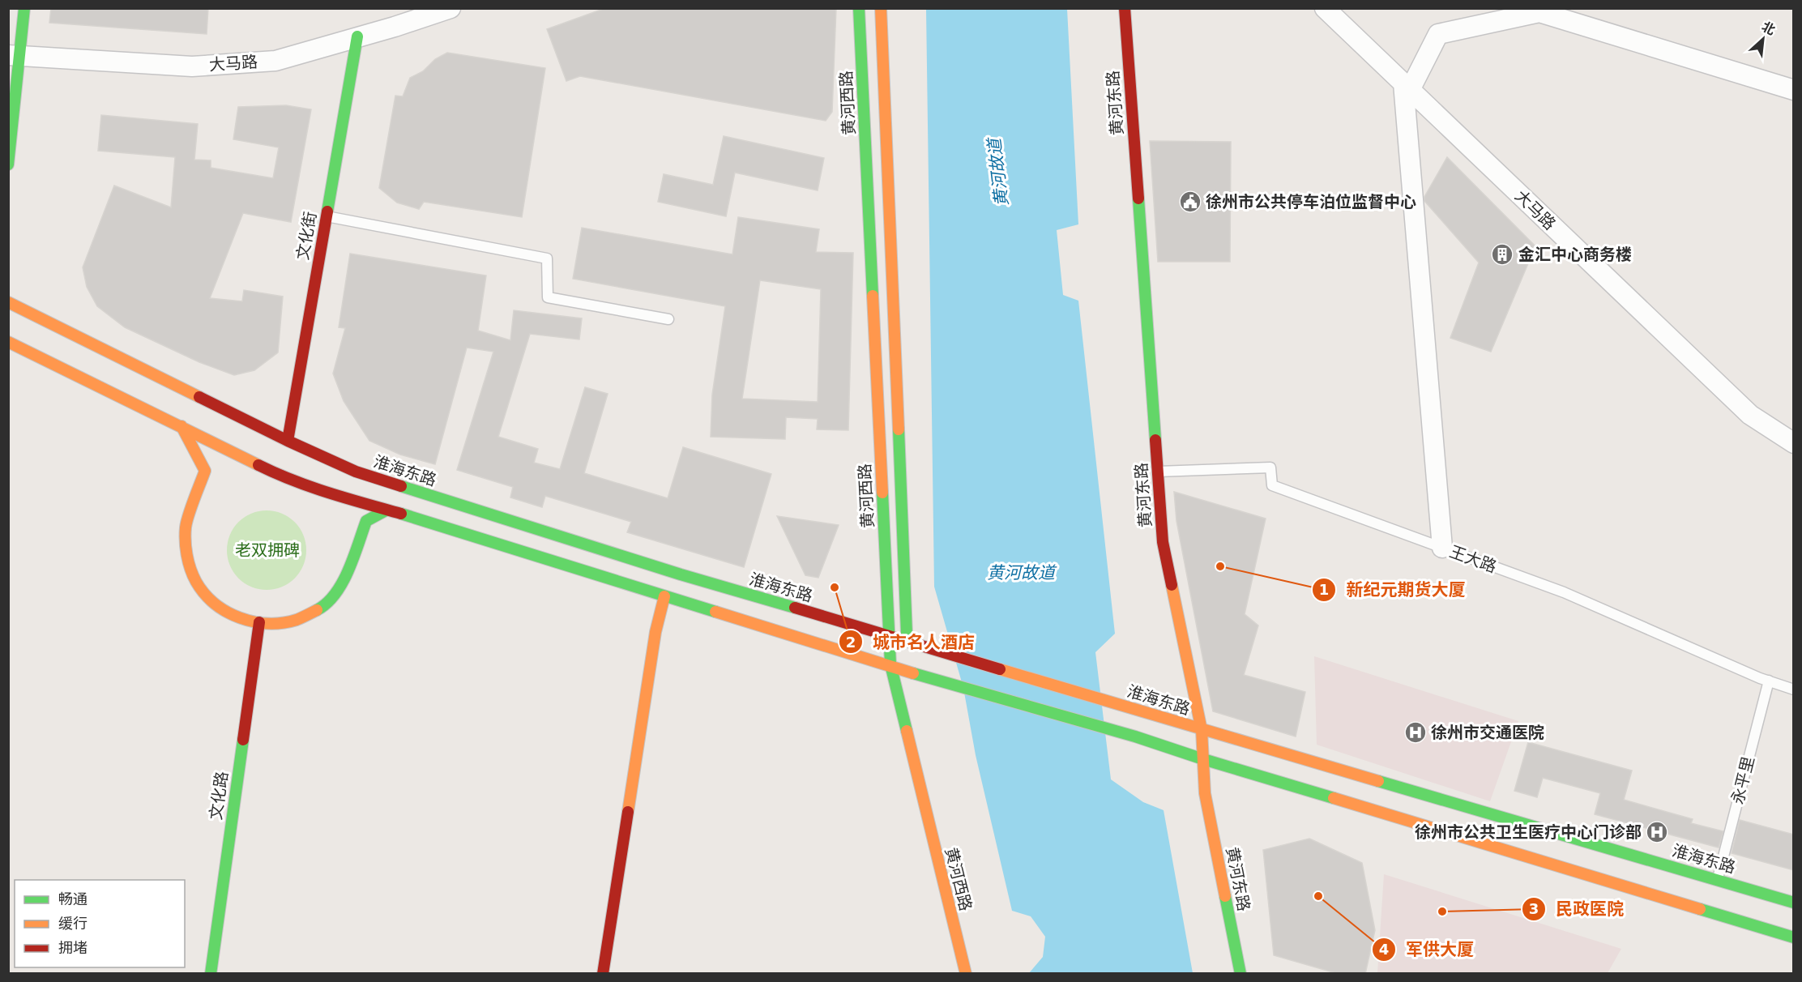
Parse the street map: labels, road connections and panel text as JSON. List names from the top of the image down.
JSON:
{
  "streets": {
    "main road": [
      "黄河西路",
      "黄河东路",
      "文化街",
      "淮海东路",
      "文化路"
    ],
    "street": ["大马路"],
    "lane": ["王大路", "永平里"]
  },
  "crossings": [
    ["大马路", "文化街"],
    ["黄河西路", "淮海东路"],
    ["黄河东路", "淮海东路"],
    ["黄河东路", "王大路"],
    ["文化街", "淮海东路"],
    ["淮海东路", "永平里"],
    ["王大路", "永平里"]
  ],
  "water": ["黄河故道"],
  "parks": ["老双拥碑"],
  "places": {
    "public building": ["徐州市公共停车泊位监督中心"],
    "building": ["金汇中心商务楼"],
    "other": [
      "新纪元期货大厦",
      "城市名人酒店",
      "军供大厦",
      "民政医院"
    ],
    "hospital": ["徐州市交通医院", "徐州市公共卫生医疗中心门诊部"]
  },
  "legend": ["畅通", "缓行", "拥堵"],
  "north": "top right"
}
